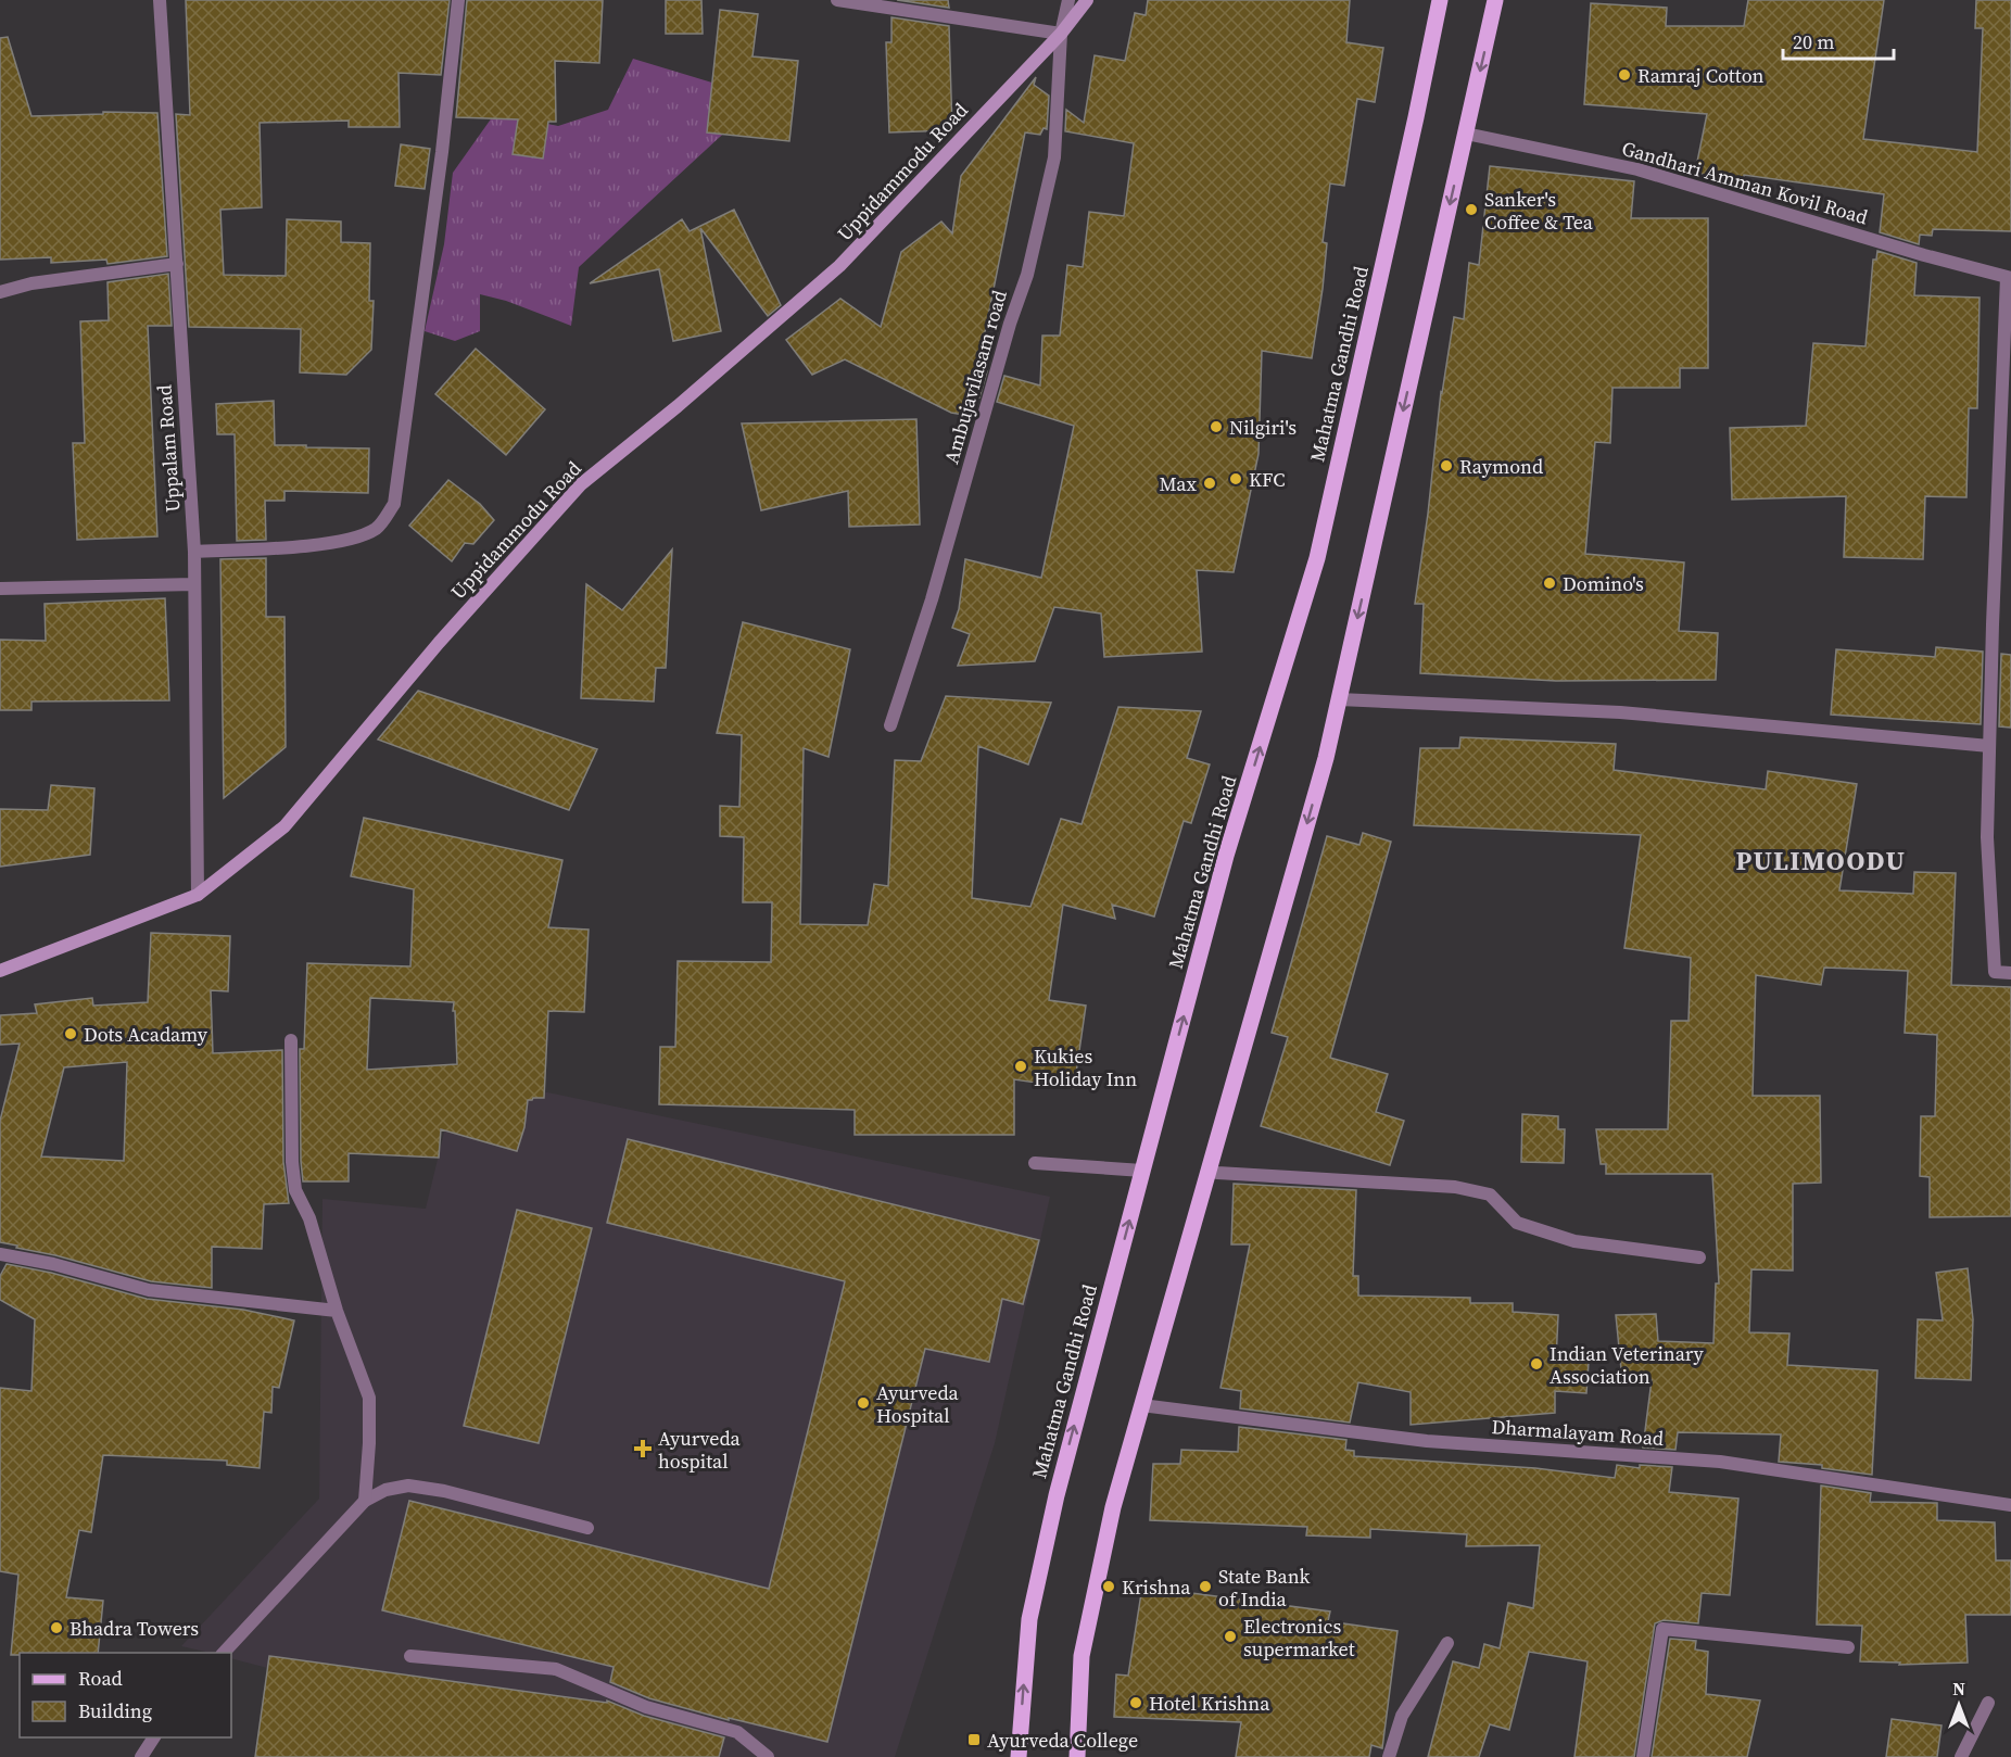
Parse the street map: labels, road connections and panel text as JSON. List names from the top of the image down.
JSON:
{
  "streets": {
    "main road": ["Mahatma Gandhi Road"],
    "street": [
      "Uppidammodu Road",
      "Gandhari Amman Kovil Road",
      "Ambujavilasam road",
      "Uppalam Road",
      "Dharmalayam Road"
    ]
  },
  "crossings": [
    ["Uppidammodu Road", "Ambujavilasam road"],
    ["Uppidammodu Road", "Uppalam Road"]
  ],
  "districts": ["PULIMOODU"],
  "places": {
    "other": [
      "Ramraj Cotton",
      "Sanker's Coffee & Tea",
      "Nilgiri's",
      "Raymond",
      "KFC",
      "Max",
      "Domino's",
      "Dots Acadamy",
      "Kukies Holiday Inn",
      "Indian Veterinary Association",
      "Ayurveda Hospital",
      "Krishna",
      "State Bank of India",
      "Bhadra Towers",
      "Electronics supermarket",
      "Hotel Krishna"
    ],
    "health": ["Ayurveda hospital"],
    "transit": ["Ayurveda College"]
  },
  "legend": ["Road", "Building"],
  "scale_bar": "20 m",
  "north": "top"
}
